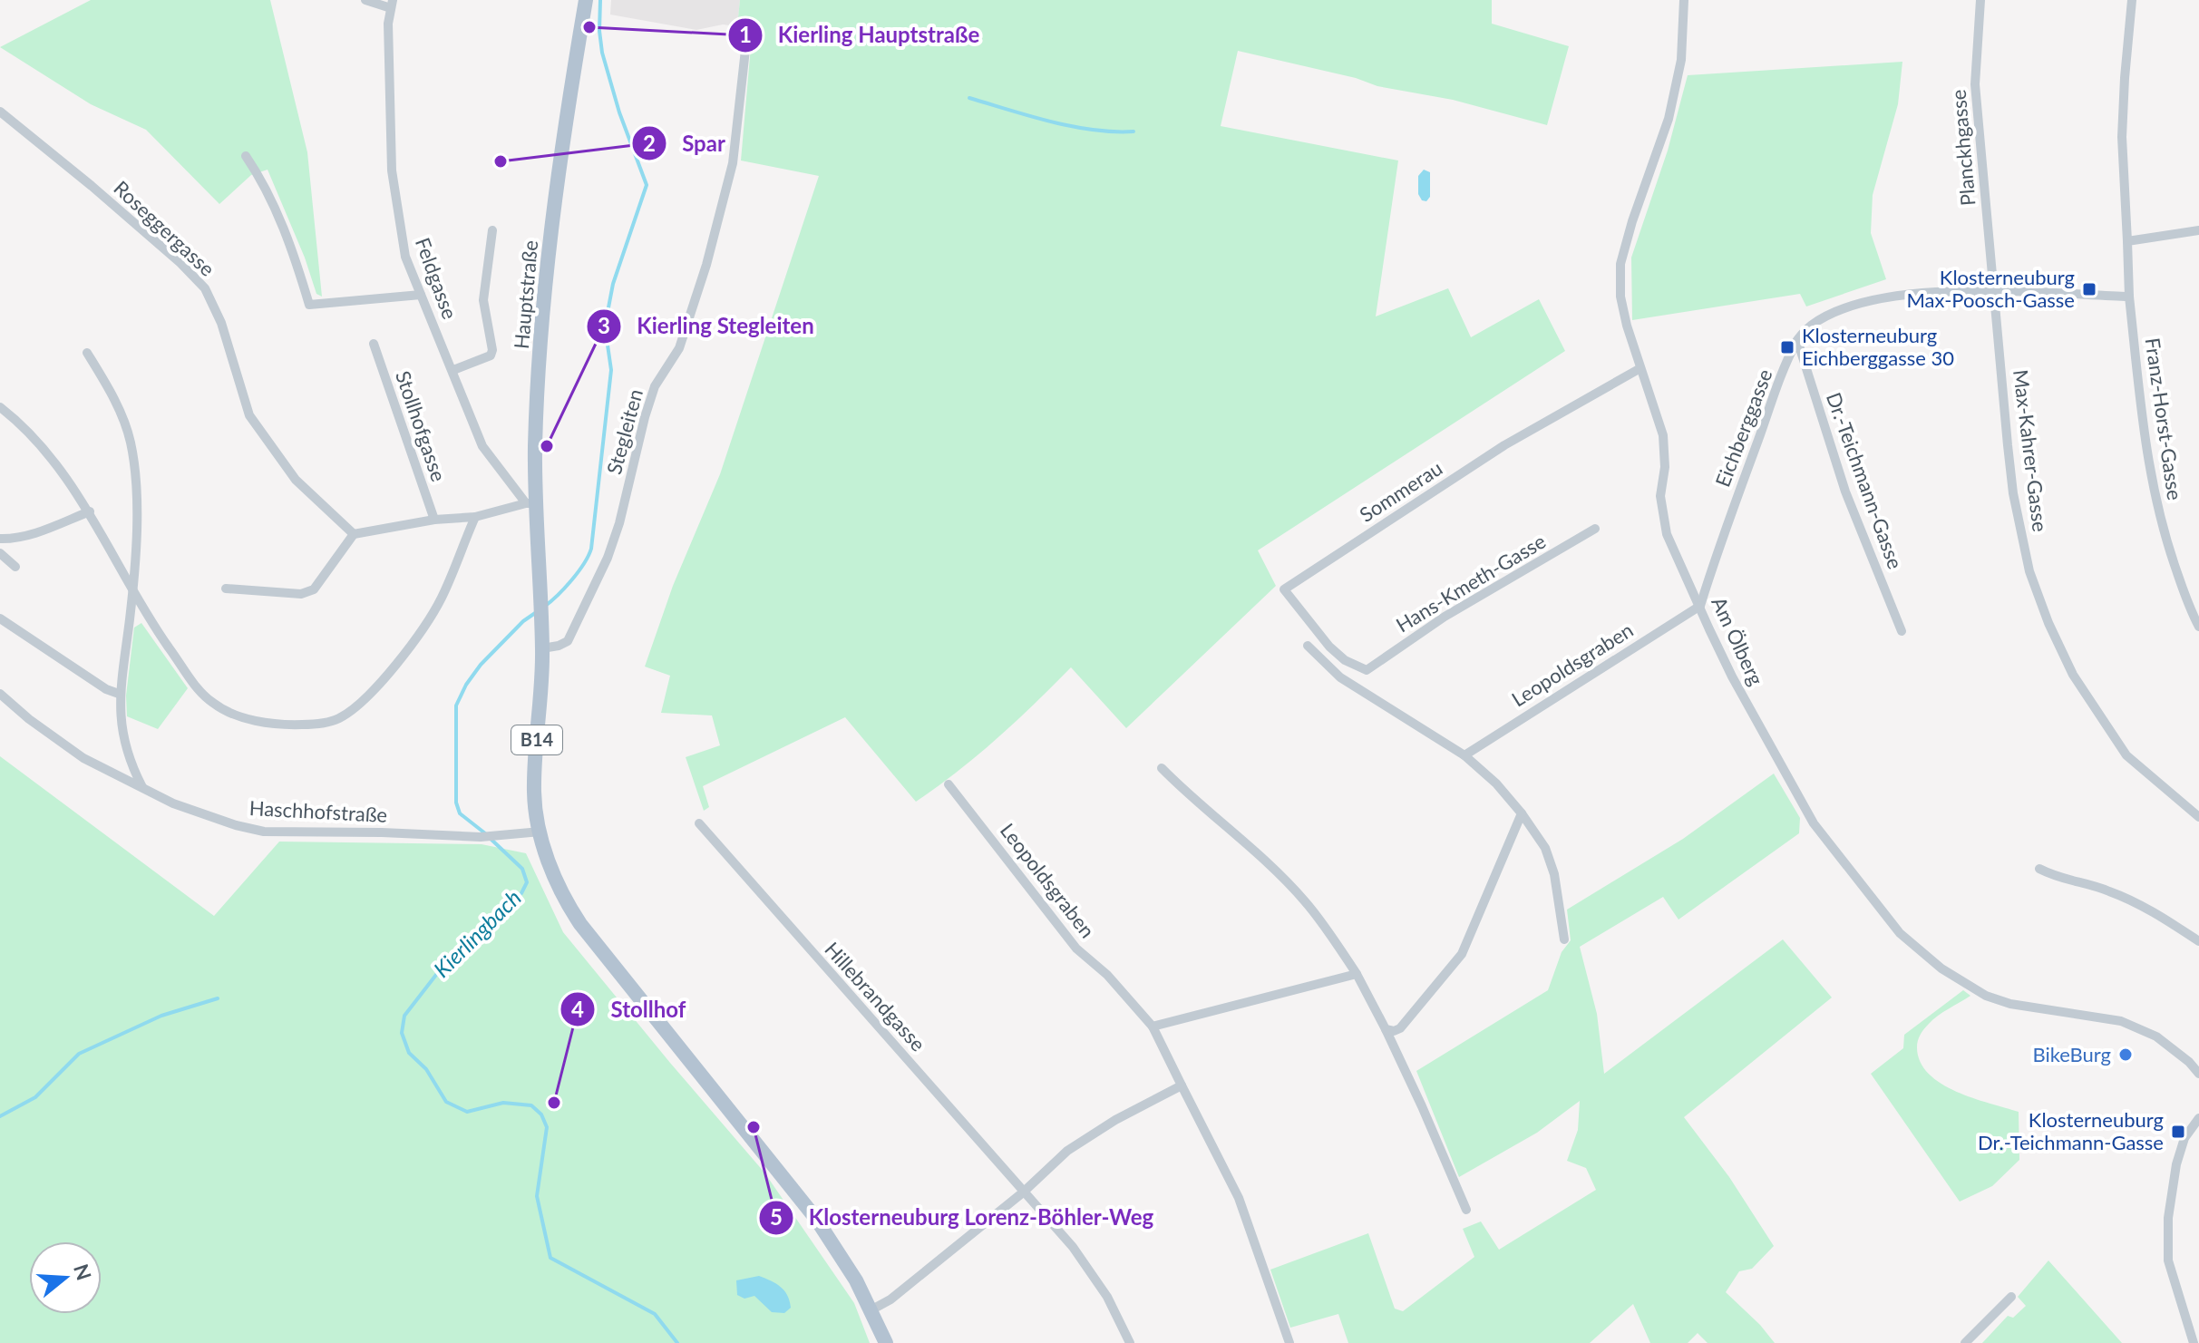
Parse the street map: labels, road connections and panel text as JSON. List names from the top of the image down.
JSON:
{
  "streets": {
    "main road": ["Hauptstraße", "B14"],
    "street": [
      "Planckhgasse",
      "Roseggergasse",
      "Feldgasse",
      "Franz-Horst-Gasse",
      "Stollhofgasse",
      "Eichberggasse",
      "Stegleiten",
      "Max-Kahrer-Gasse",
      "Dr.-Teichmann-Gasse",
      "Sommerau",
      "Hans-Kmeth-Gasse",
      "Am Ölberg",
      "Leopoldsgraben",
      "Haschhofstraße",
      "Hillebrandgasse"
    ]
  },
  "crossings": [
    ["Planckhgasse", "Max-Kahrer-Gasse"],
    ["Feldgasse", "Hauptstraße"],
    ["Hauptstraße", "Stegleiten"],
    ["Hauptstraße", "B14"],
    ["Eichberggasse", "Dr.-Teichmann-Gasse"],
    ["Eichberggasse", "Am Ölberg"],
    ["Eichberggasse", "Leopoldsgraben"],
    ["Stegleiten", "B14"],
    ["Sommerau", "Hans-Kmeth-Gasse"],
    ["Sommerau", "Am Ölberg"],
    ["Am Ölberg", "Leopoldsgraben"],
    ["B14", "Haschhofstraße"]
  ],
  "water": ["Kierlingbach"],
  "places": {
    "other": [
      "Kierling Hauptstraße",
      "Spar",
      "Kierling Stegleiten",
      "BikeBurg",
      "Stollhof",
      "Klosterneuburg Lorenz-Böhler-Weg"
    ],
    "transit": ["Klosterneuburg Max-Poosch-Gasse", "Klosterneuburg Eichberggasse 30", "Klosterneuburg Dr.-Teichmann-Gasse"]
  },
  "north": "right"
}
